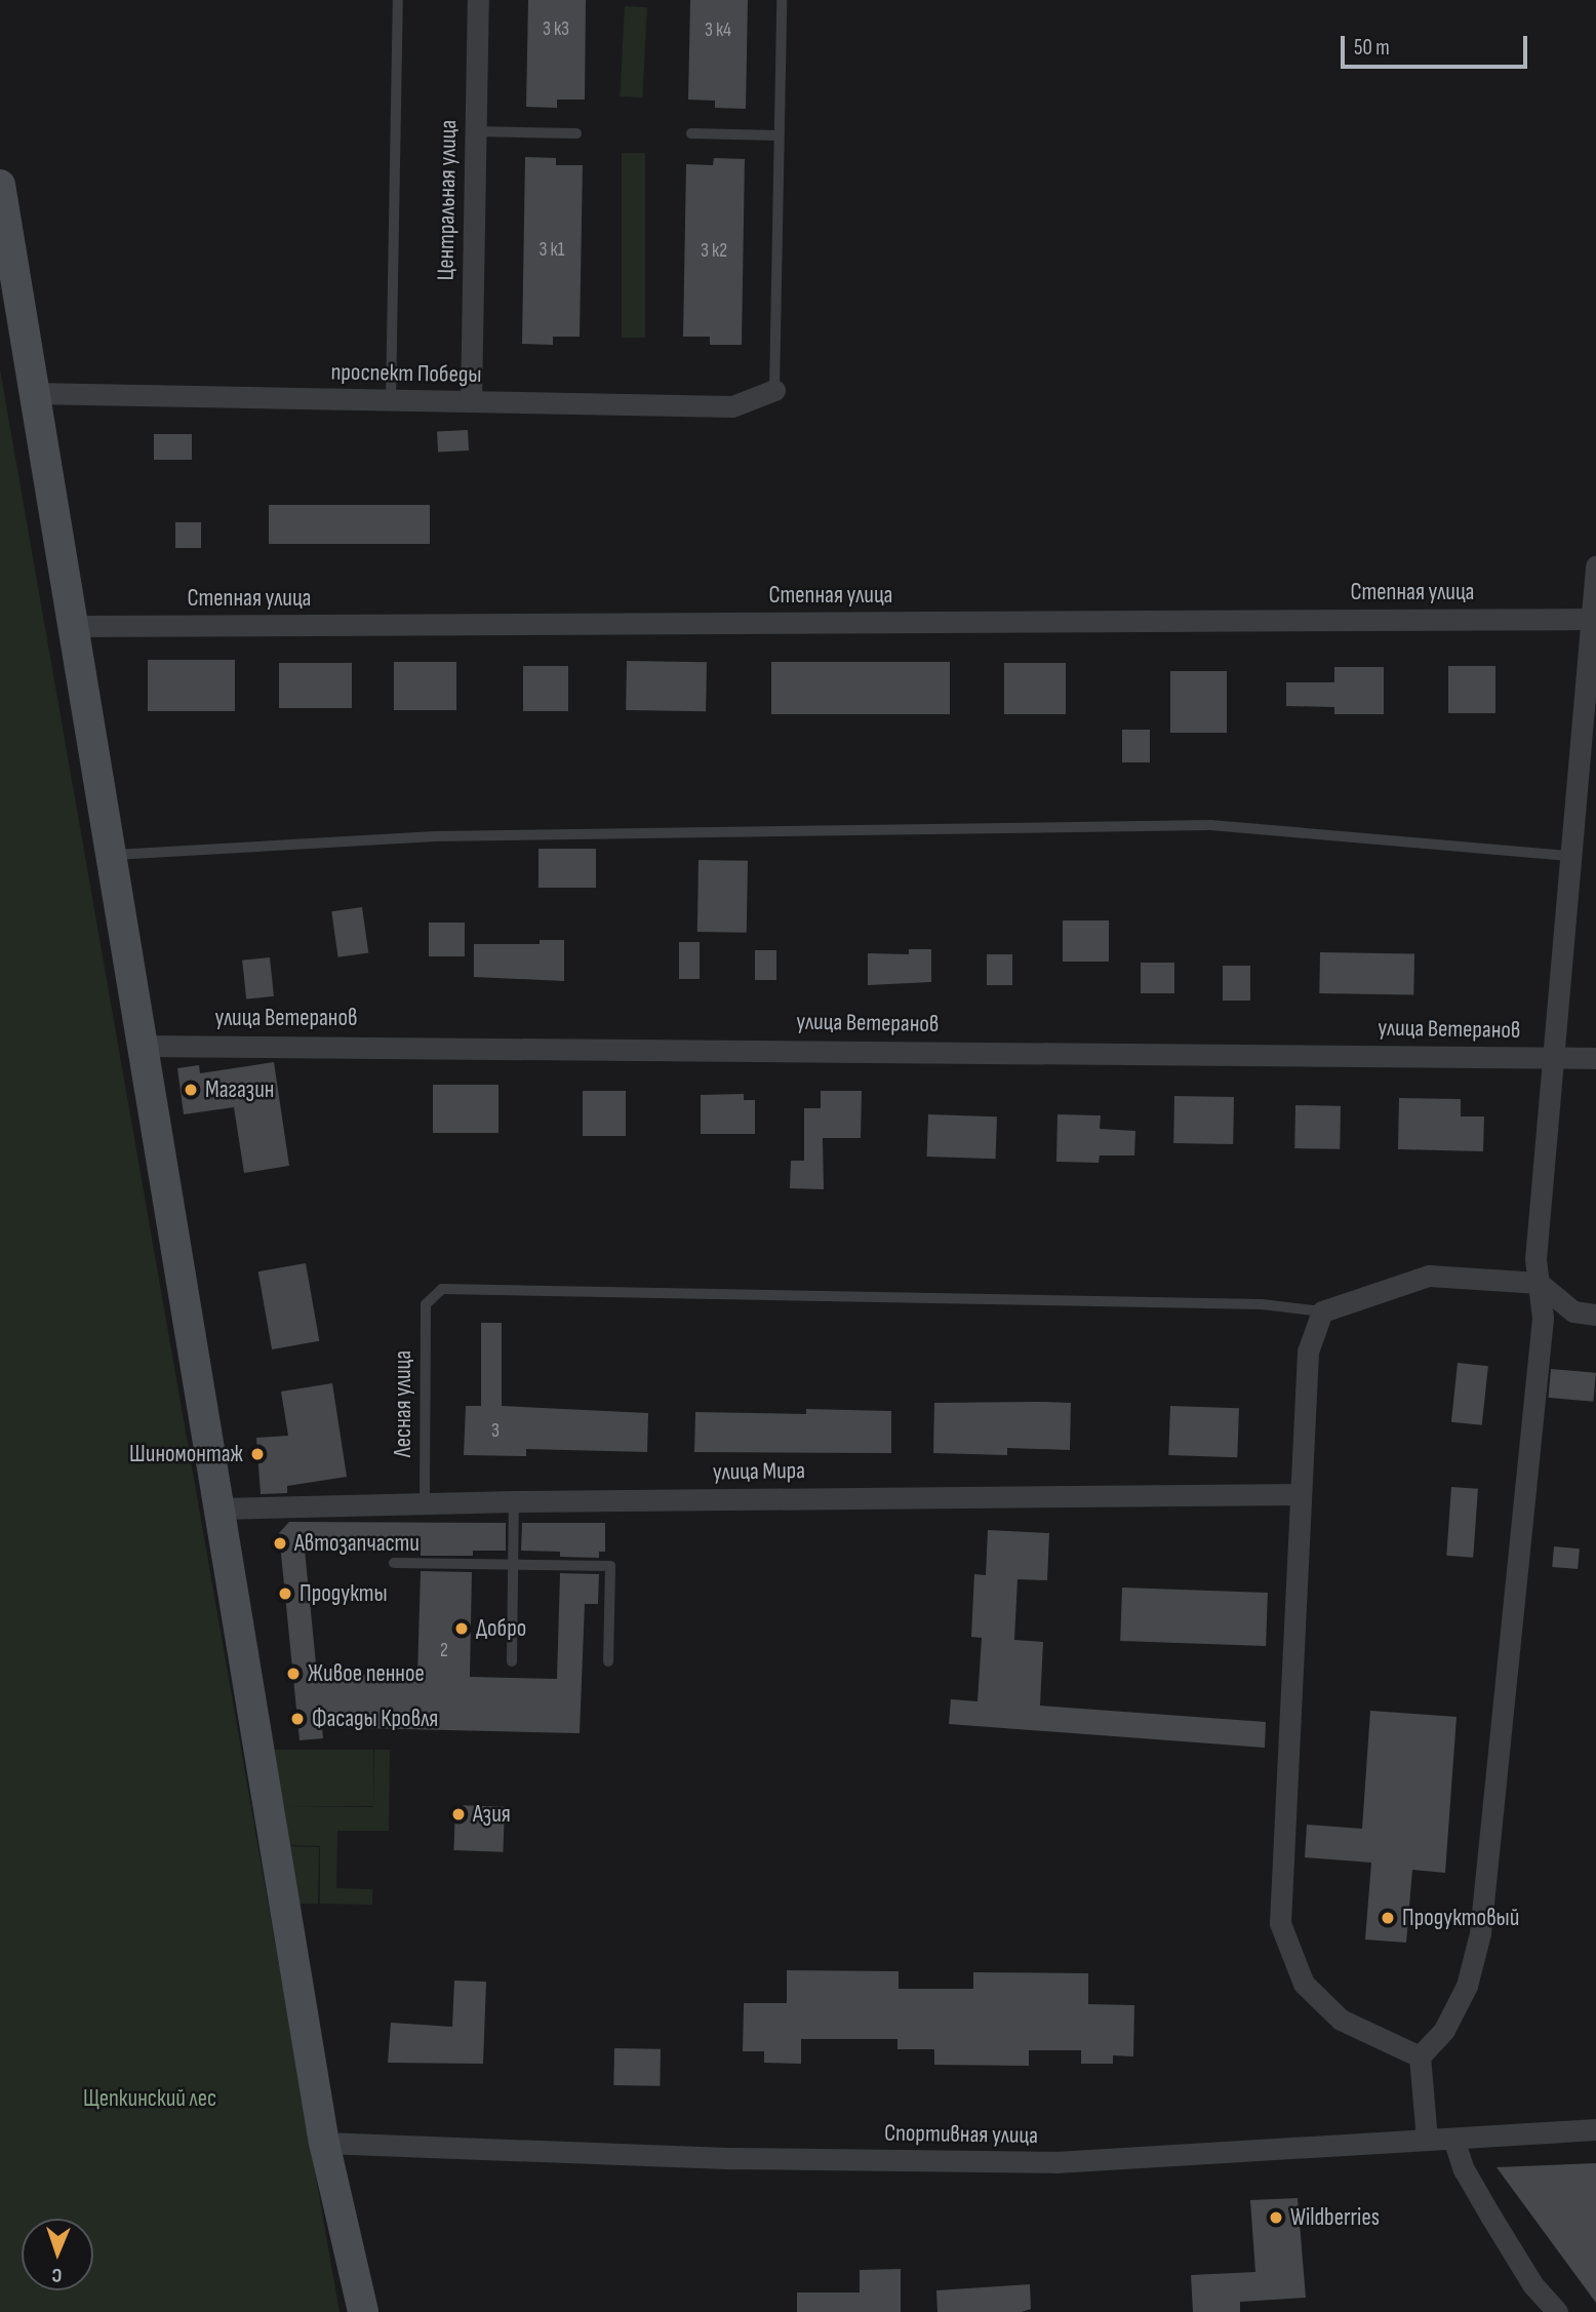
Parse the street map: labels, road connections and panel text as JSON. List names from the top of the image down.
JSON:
{
  "streets": {
    "street": [
      "Центральная улица",
      "проспект Победы",
      "Степная улица",
      "улица Ветеранов",
      "улица Мира",
      "Спортивная улица"
    ],
    "lane": ["Лесная улица"]
  },
  "crossings": [
    ["Центральная улица", "проспект Победы"],
    ["Лесная улица", "улица Мира"]
  ],
  "parks": ["Щепкинский лес"],
  "places": [
    "Магазин",
    "Шиномонтаж",
    "Автозапчасти",
    "Продукты",
    "Добро",
    "Живое пенное",
    "Фасады Кровля",
    "Азия",
    "Продуктовый",
    "Wildberries"
  ],
  "house_numbers": [
    "3 к3",
    "3 к4",
    "3 к1",
    "3 к2",
    "3",
    "2"
  ],
  "scale_bar": "50 m",
  "north": "bottom"
}
